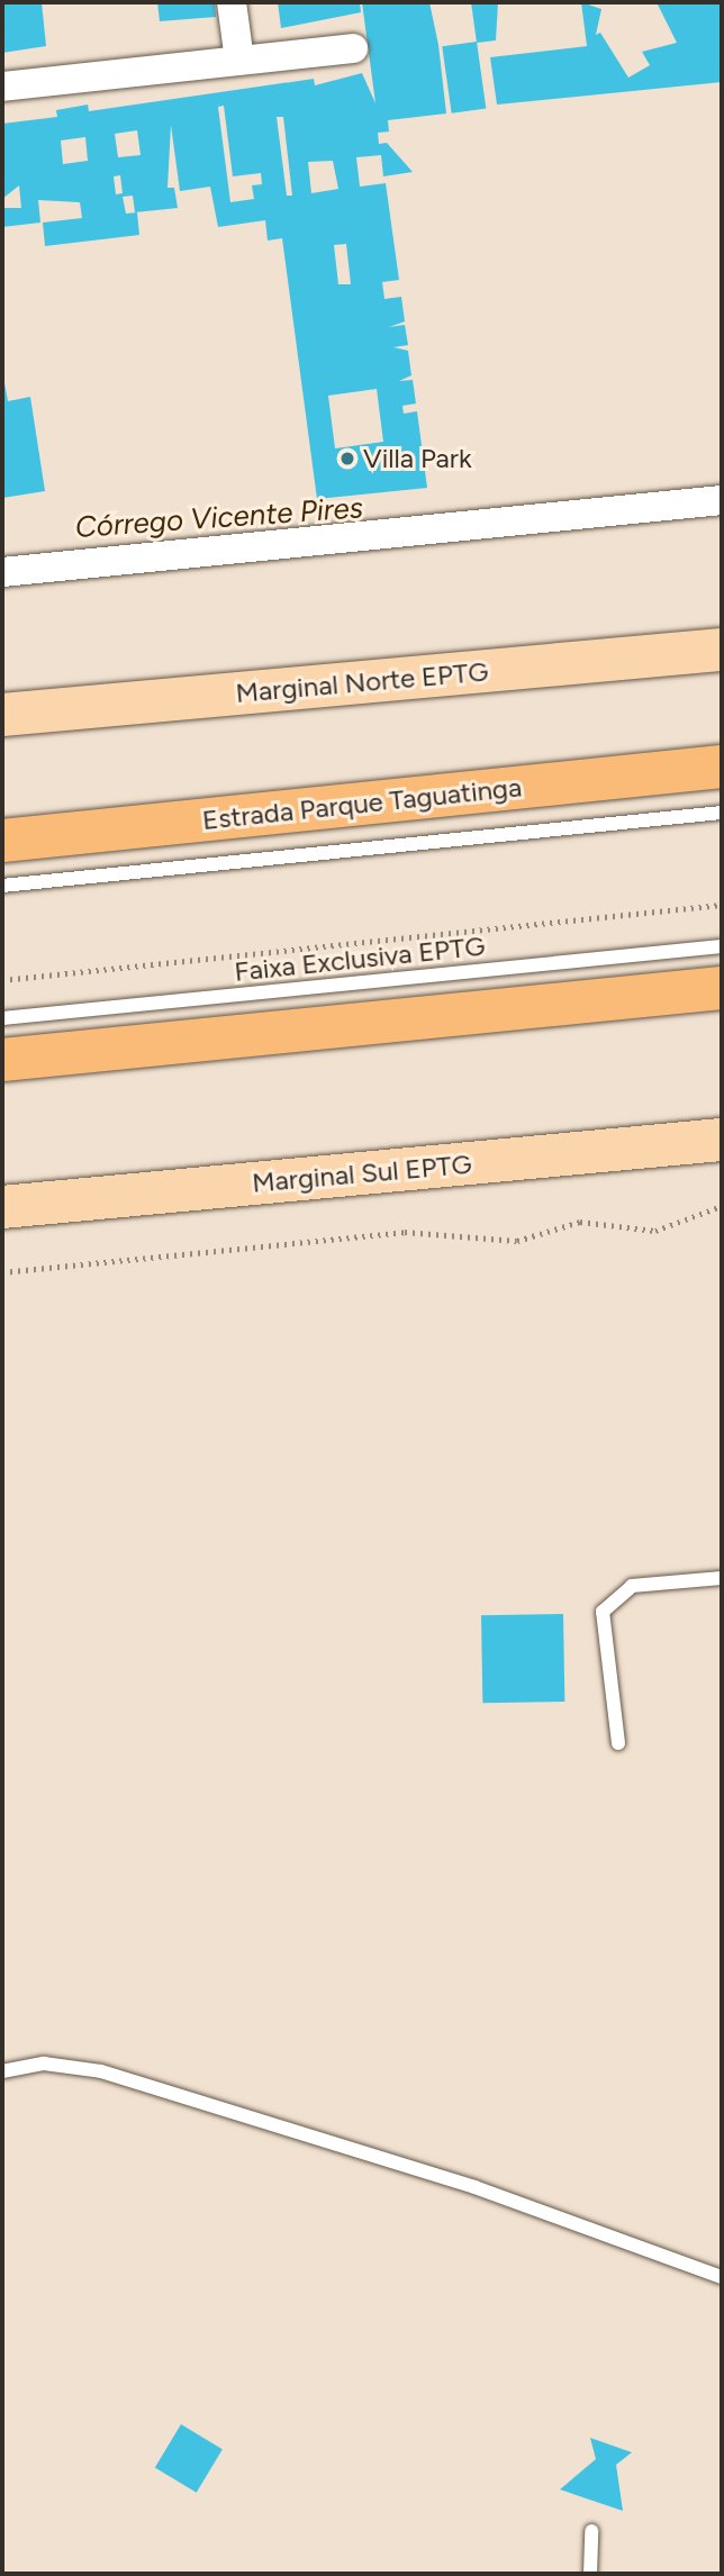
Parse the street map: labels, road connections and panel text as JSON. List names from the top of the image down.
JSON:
{
  "streets": {
    "highway": ["Estrada Parque Taguatinga"],
    "main road": ["Marginal Norte EPTG", "Marginal Sul EPTG"],
    "lane": ["Faixa Exclusiva EPTG"]
  },
  "water": ["Córrego Vicente Pires"],
  "places": ["Villa Park"]
}
